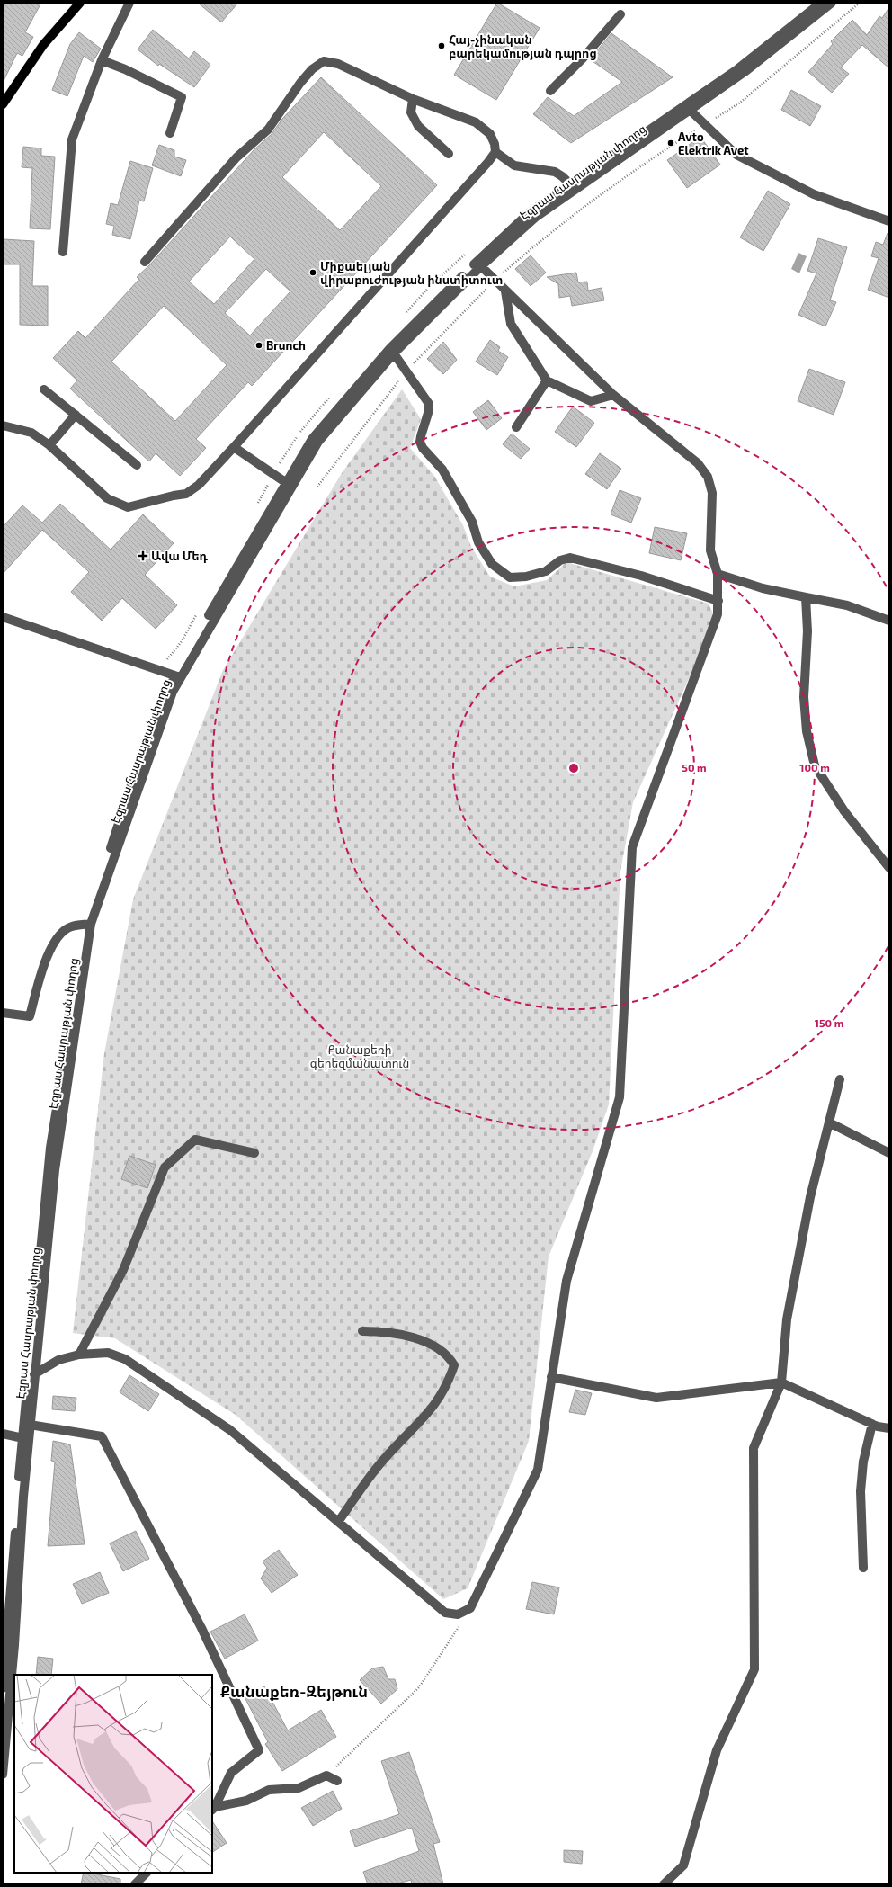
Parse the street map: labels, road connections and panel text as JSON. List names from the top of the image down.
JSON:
{
  "streets": {
    "street": ["Էզրաս Հասրաթյան փողոց"]
  },
  "districts": ["Քանաքեռ-Զեյթուն"],
  "parks": ["Քանաքեռի գերեզմանատուն"],
  "places": {
    "other": [
      "Հայ-չինական բարեկամության դպրոց",
      "Avto Elektrik Avet",
      "Միքաելյան վիրաբուժության ինստիտուտ",
      "Brunch"
    ],
    "health": ["Ավա Մեդ"]
  },
  "rings": ["50 m", "100 m", "150 m"]
}
